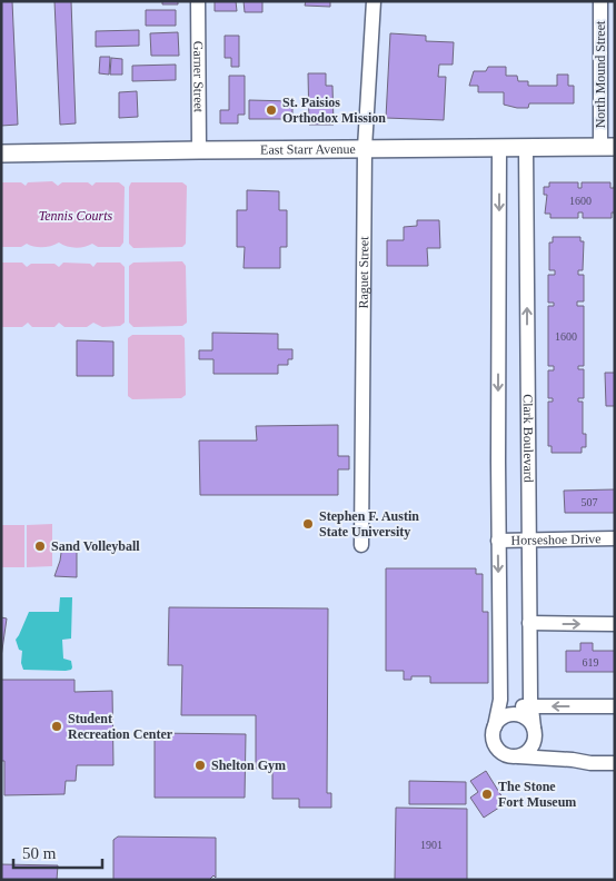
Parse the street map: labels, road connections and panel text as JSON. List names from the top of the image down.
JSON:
{
  "streets": {
    "main road": ["East Starr Avenue"],
    "street": [
      "North Mound Street",
      "Garner Street",
      "Raguet Street",
      "Clark Boulevard",
      "Horseshoe Drive"
    ]
  },
  "crossings": [
    ["North Mound Street", "East Starr Avenue"],
    ["Garner Street", "East Starr Avenue"],
    ["East Starr Avenue", "Raguet Street"],
    ["East Starr Avenue", "Clark Boulevard"],
    ["Clark Boulevard", "Horseshoe Drive"]
  ],
  "parks": ["Tennis Courts"],
  "places": [
    "St. Paisios Orthodox Mission",
    "Stephen F. Austin State University",
    "Sand Volleyball",
    "Student Recreation Center",
    "Shelton Gym",
    "The Stone Fort Museum"
  ],
  "house_numbers": [
    "1600",
    "1600",
    "507",
    "619",
    "1901"
  ],
  "scale_bar": "50 m"
}
